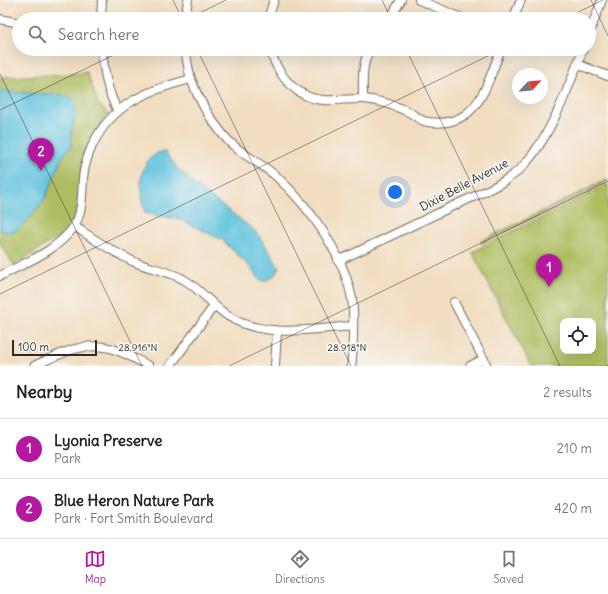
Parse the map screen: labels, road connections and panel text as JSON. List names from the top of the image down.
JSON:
{
  "streets": {
    "street": ["Dixie Belle Avenue"]
  },
  "scale_bar": "100 m",
  "north": "top right",
  "page": {
    "search": "Search here",
    "pins": ["2", "1"],
    "scale": "100 m",
    "heading": ["Nearby", "2 results"],
    "list": [
      {
        "mark": "1",
        "name": "Lyonia Preserve",
        "note": "Park",
        "value": "210 m"
      },
      {
        "mark": "2",
        "name": "Blue Heron Nature Park",
        "note": "Park · Fort Smith Boulevard",
        "value": "420 m"
      }
    ],
    "nav": ["Map", "Directions", "Saved"]
  },
  "coordinates": ["28.916°N", "28.918°N"]
}
